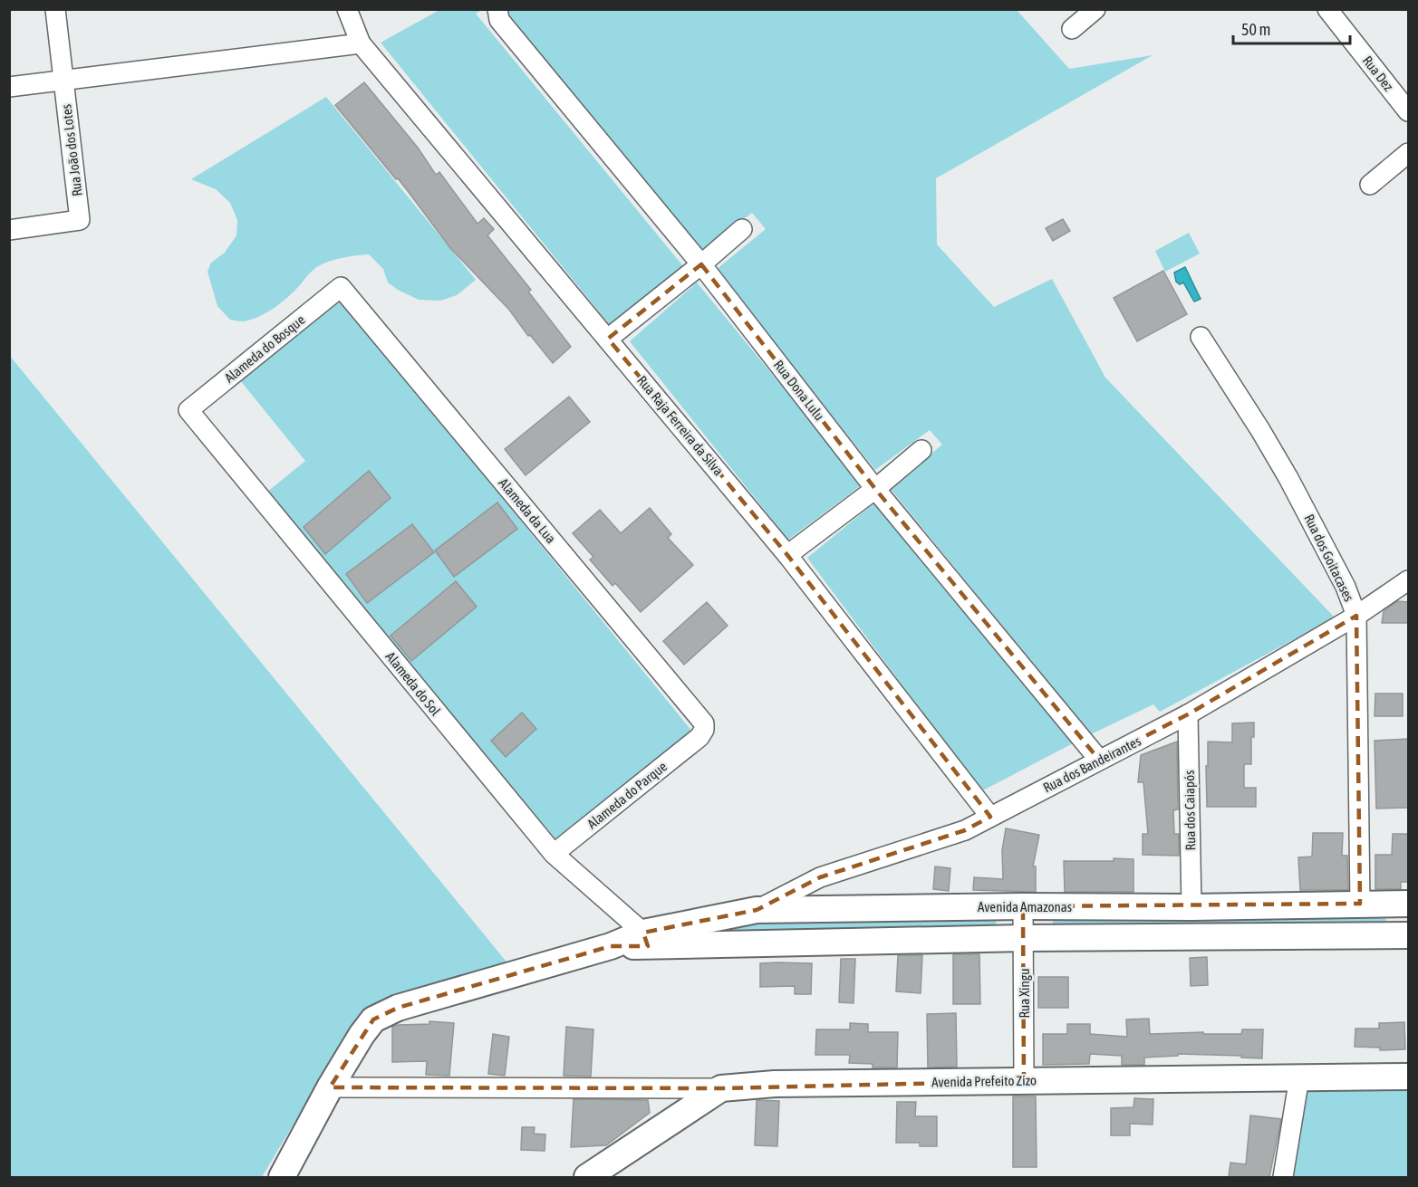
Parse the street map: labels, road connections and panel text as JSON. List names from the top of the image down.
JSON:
{
  "streets": {
    "main road": ["Avenida Amazonas", "Avenida Prefeito Zizo"],
    "street": [
      "Rua Dez",
      "Rua João dos Lotes",
      "Alameda do Bosque",
      "Rua Dona Lulu",
      "Rua Raja Ferreira da Silva",
      "Alameda da Lua",
      "Rua dos Goitacases",
      "Alameda do Sol",
      "Rua dos Bandeirantes",
      "Alameda do Parque",
      "Rua dos Caiapós",
      "Rua Xingu"
    ]
  },
  "crossings": [
    ["Alameda do Bosque", "Alameda da Lua"],
    ["Alameda do Bosque", "Alameda do Sol"],
    ["Rua Dona Lulu", "Rua dos Bandeirantes"],
    ["Rua Raja Ferreira da Silva", "Rua dos Bandeirantes"],
    ["Alameda da Lua", "Alameda do Parque"],
    ["Rua dos Goitacases", "Rua dos Bandeirantes"],
    ["Rua dos Goitacases", "Avenida Amazonas"],
    ["Alameda do Sol", "Alameda do Parque"],
    ["Alameda do Sol", "Avenida Amazonas"],
    ["Rua dos Bandeirantes", "Rua dos Caiapós"],
    ["Rua dos Bandeirantes", "Avenida Amazonas"],
    ["Rua dos Caiapós", "Avenida Amazonas"],
    ["Avenida Amazonas", "Rua Xingu"],
    ["Rua Xingu", "Avenida Prefeito Zizo"]
  ],
  "scale_bar": "50 m"
}
